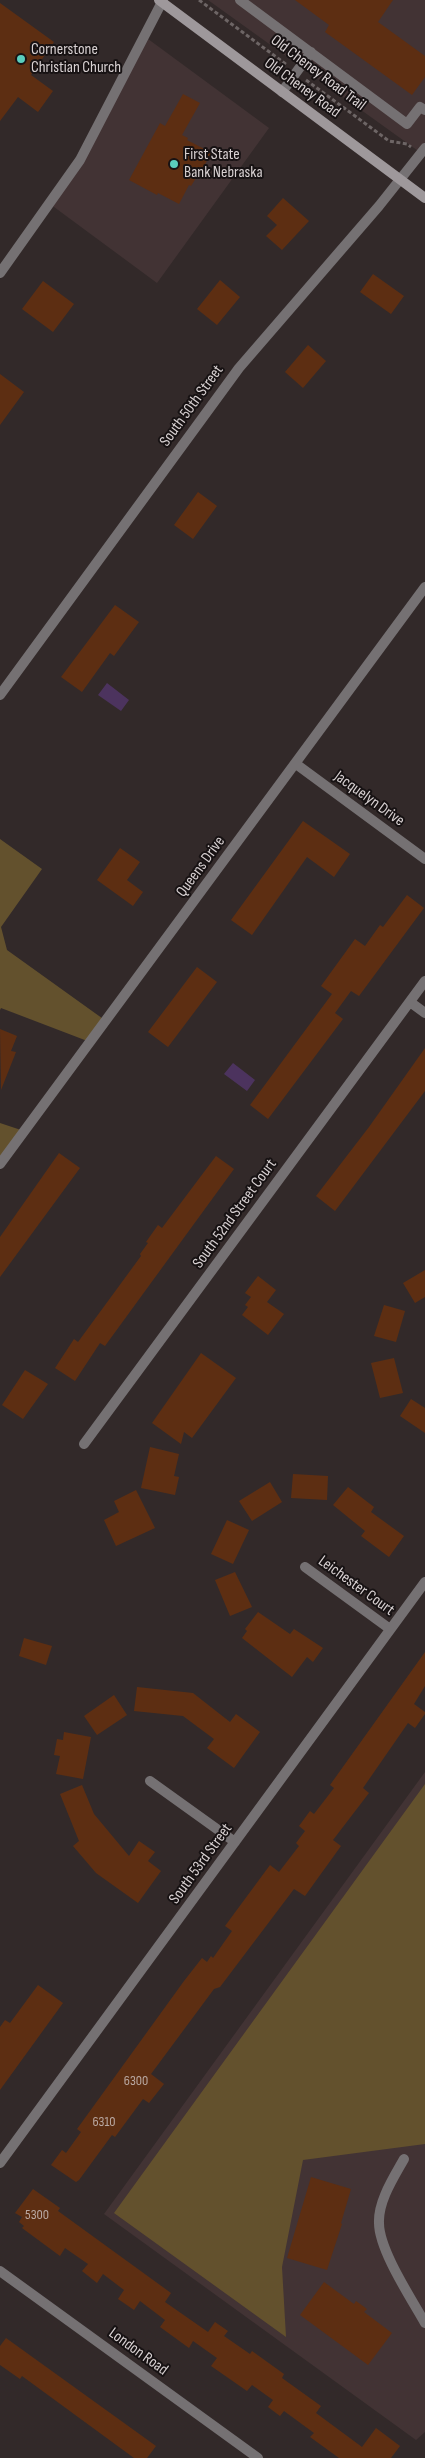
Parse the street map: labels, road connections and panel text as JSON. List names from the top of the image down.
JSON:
{
  "streets": {
    "main road": ["Old Cheney Road"],
    "street": [
      "South 50th Street",
      "Jacquelyn Drive",
      "Queens Drive",
      "South 52nd Street Court",
      "Leichester Court",
      "South 53rd Street",
      "London Road"
    ],
    "path": ["Old Cheney Road Trail"]
  },
  "crossings": [
    ["Old Cheney Road Trail", "South 50th Street"],
    ["Old Cheney Road", "South 50th Street"],
    ["Jacquelyn Drive", "Queens Drive"],
    ["Leichester Court", "South 53rd Street"]
  ],
  "places": ["Cornerstone Christian Church", "First State Bank Nebraska"],
  "house_numbers": ["6300", "6310", "5300"]
}
